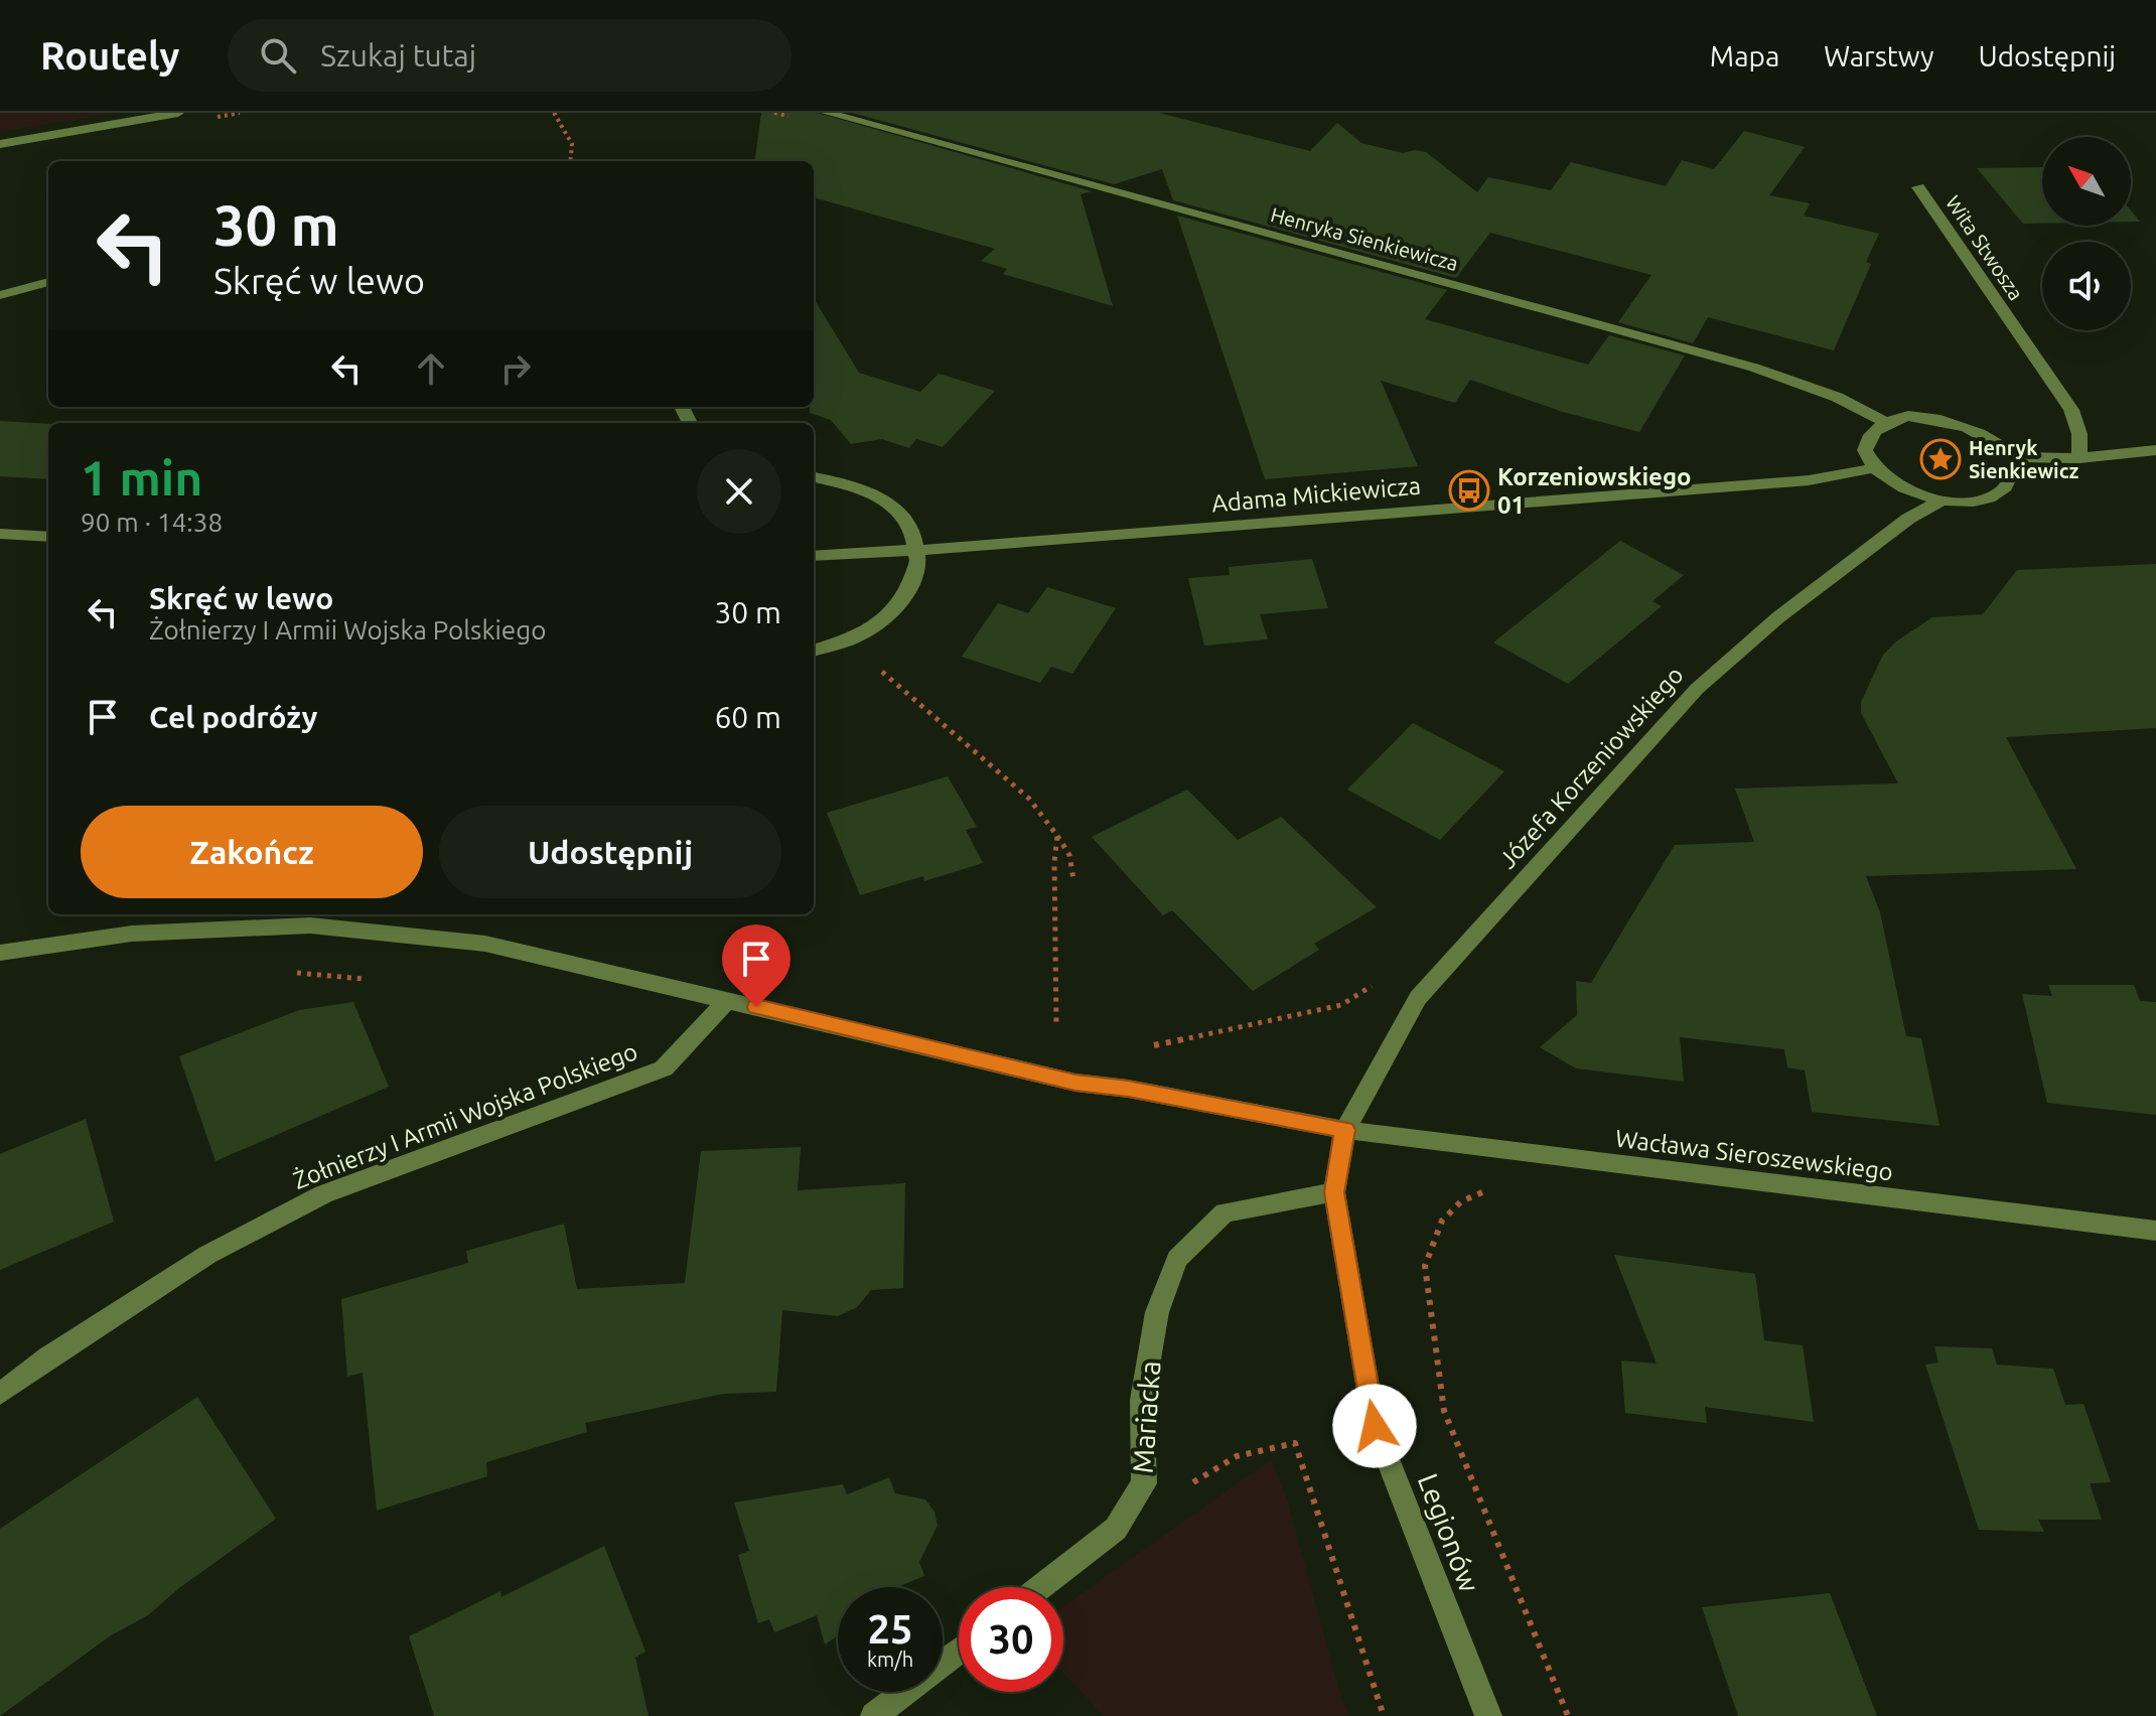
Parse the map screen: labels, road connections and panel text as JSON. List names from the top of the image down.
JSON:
{
  "streets": {
    "street": [
      "Henryka Sienkiewicza",
      "Wita Stwosza",
      "Adama Mickiewicza",
      "Józefa Korzeniowskiego",
      "Żołnierzy I Armii Wojska Polskiego",
      "Wacława Sieroszewskiego",
      "Mariacka",
      "Legionów"
    ]
  },
  "crossings": [
    ["Józefa Korzeniowskiego", "Wacława Sieroszewskiego"],
    ["Józefa Korzeniowskiego", "Legionów"],
    ["Wacława Sieroszewskiego", "Legionów"],
    ["Mariacka", "Legionów"]
  ],
  "places": {
    "place": ["Henryk Sienkiewicz"],
    "bus stop": ["Korzeniowskiego 01"]
  },
  "north": "top left",
  "page": {
    "header": "Routely",
    "search": "Szukaj tutaj",
    "nav": ["Mapa", "Warstwy", "Udostępnij"],
    "turn": ["30 m", "Skręć w lewo"],
    "heading": ["1 min", "90 m · 14:38"],
    "list": [
      {
        "name": "Skręć w lewo",
        "note": "Żołnierzy I Armii Wojska Polskiego",
        "value": "30 m"
      },
      {
        "name": "Cel podróży",
        "value": "60 m"
      }
    ],
    "buttons": ["Zakończ", "Udostępnij"],
    "speed": "25 km/h",
    "limit": "30"
  }
}
